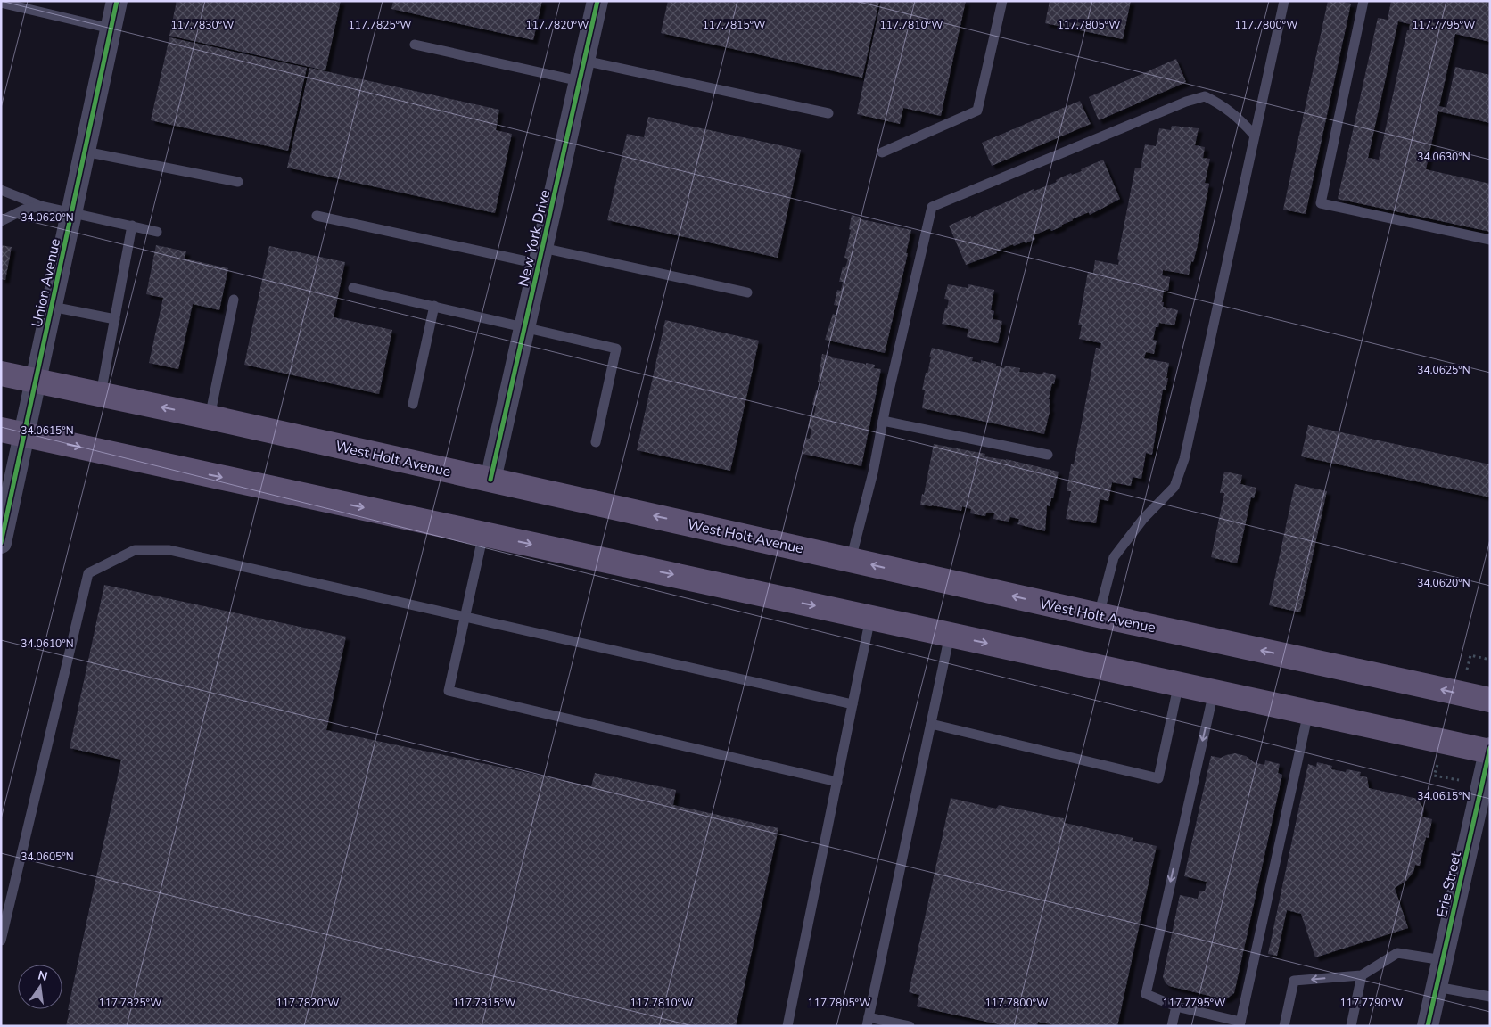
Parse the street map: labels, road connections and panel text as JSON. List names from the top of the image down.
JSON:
{
  "streets": {
    "main road": ["West Holt Avenue"],
    "street": ["New York Drive", "Union Avenue", "Erie Street"]
  },
  "crossings": [
    ["New York Drive", "West Holt Avenue"],
    ["Union Avenue", "West Holt Avenue"]
  ],
  "north": "top",
  "coordinates": [
    "117.7830°W",
    "117.7825°W",
    "117.7820°W",
    "117.7815°W",
    "117.7810°W",
    "117.7805°W",
    "117.7800°W",
    "117.7795°W",
    "34.0630°N",
    "34.0620°N",
    "34.0625°N",
    "34.0615°N",
    "34.0610°N",
    "34.0605°N",
    "117.7790°W"
  ]
}
